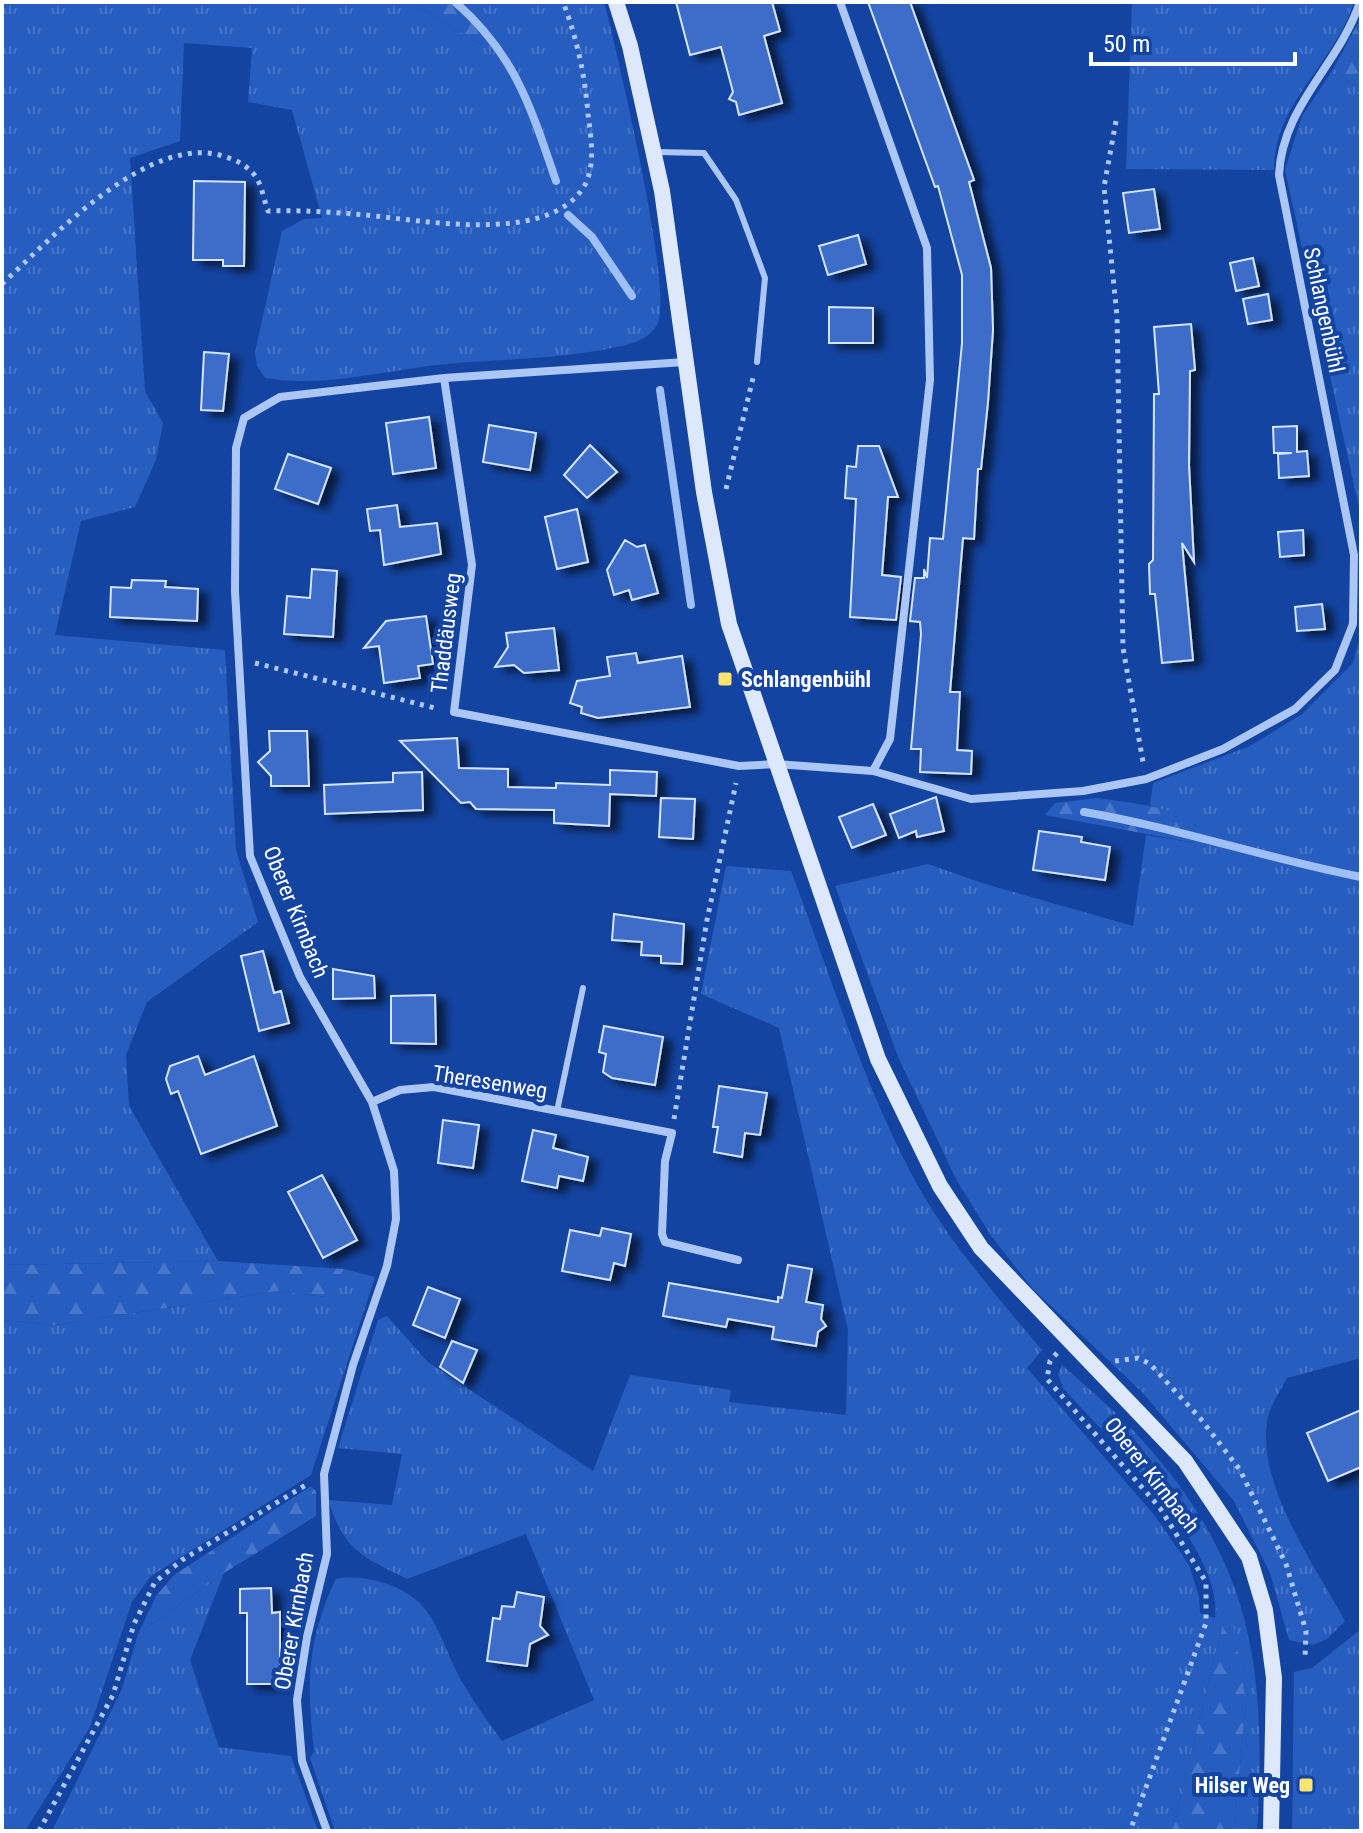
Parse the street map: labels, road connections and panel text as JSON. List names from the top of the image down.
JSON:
{
  "streets": {
    "street": [
      "Schlangenbühl",
      "Thaddäusweg",
      "Oberer Kirnbach",
      "Theresenweg"
    ]
  },
  "crossings": [
    ["Schlangenbühl", "Thaddäusweg"],
    ["Thaddäusweg", "Oberer Kirnbach"],
    ["Oberer Kirnbach", "Theresenweg"]
  ],
  "places": {
    "transit": ["Schlangenbühl", "Hilser Weg"]
  },
  "scale_bar": "50 m"
}
